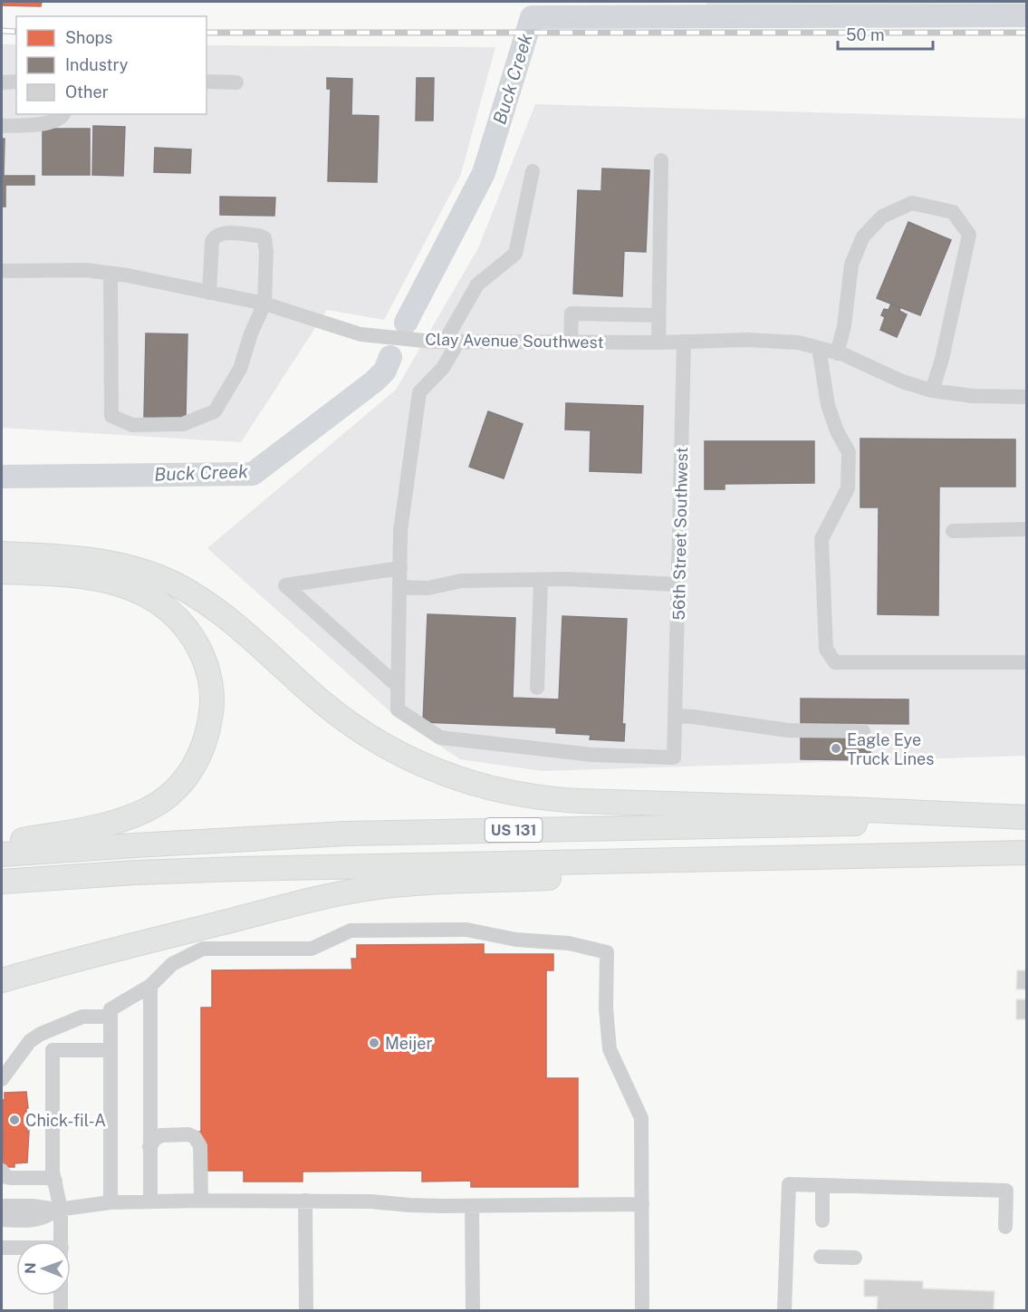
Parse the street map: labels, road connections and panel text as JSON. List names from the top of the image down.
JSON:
{
  "streets": {
    "highway": ["US 131"],
    "street": ["Clay Avenue Southwest", "56th Street Southwest"]
  },
  "crossings": [
    ["Clay Avenue Southwest", "56th Street Southwest"]
  ],
  "water": ["Buck Creek"],
  "places": ["Eagle Eye Truck Lines", "Meijer", "Chick-fil-A"],
  "legend": ["Shops", "Industry", "Other"],
  "scale_bar": "50 m",
  "north": "left"
}
